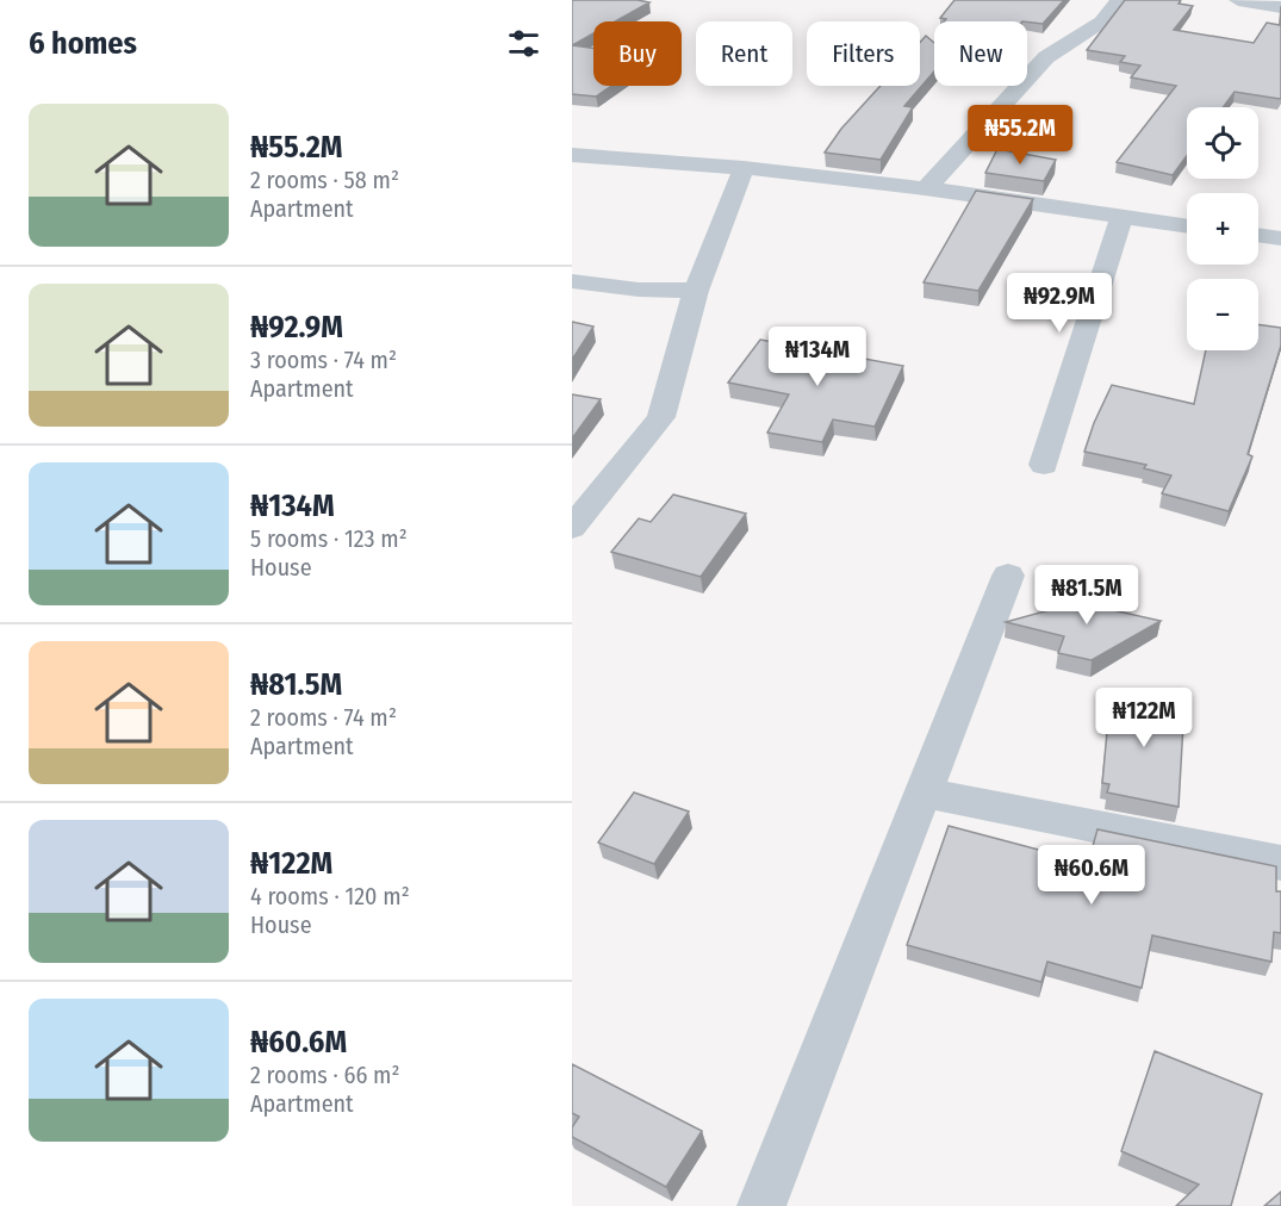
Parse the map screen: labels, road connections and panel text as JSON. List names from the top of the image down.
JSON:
{
  "page": {
    "heading": "6 homes",
    "chip": [
      "Buy",
      "Rent",
      "Filters",
      "New"
    ],
    "list": [
      {
        "name": "₦55.2M",
        "note": "2 rooms · 58 m² · Apartment"
      },
      {
        "name": "₦92.9M",
        "note": "3 rooms · 74 m² · Apartment"
      },
      {
        "name": "₦134M",
        "note": "5 rooms · 123 m² · House"
      },
      {
        "name": "₦81.5M",
        "note": "2 rooms · 74 m² · Apartment"
      },
      {
        "name": "₦122M",
        "note": "4 rooms · 120 m² · House"
      },
      {
        "name": "₦60.6M",
        "note": "2 rooms · 66 m² · Apartment"
      }
    ],
    "price": [
      "₦55.2M",
      "₦92.9M",
      "₦134M",
      "₦81.5M",
      "₦122M",
      "₦60.6M"
    ],
    "map_buttons": ["+", "−"]
  }
}
